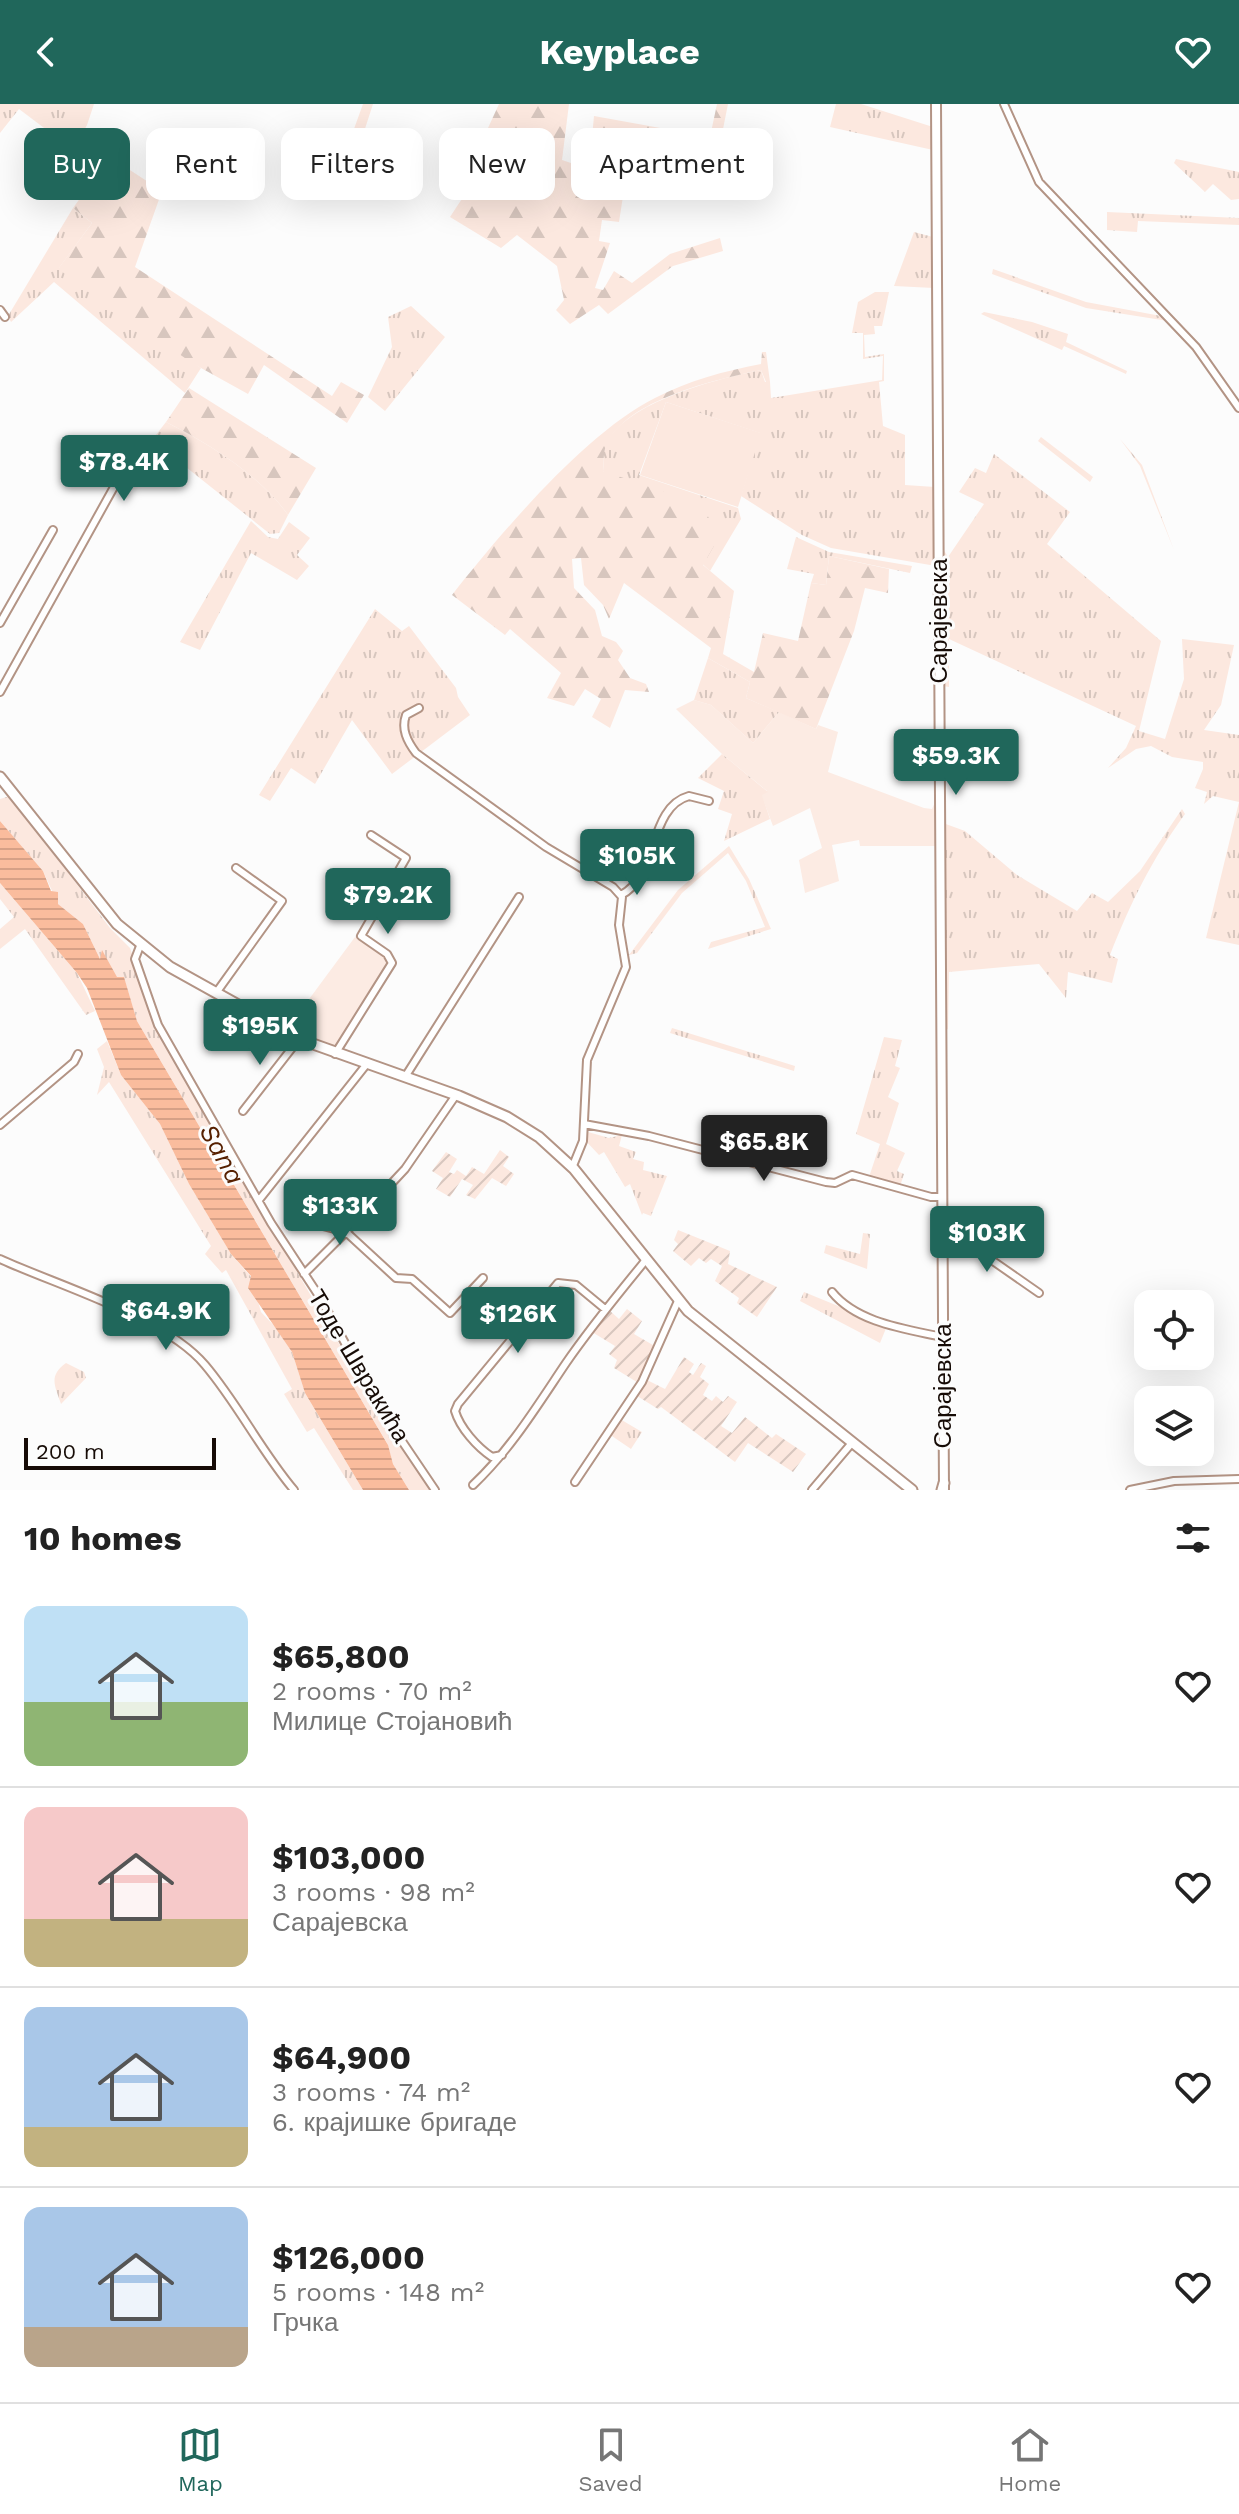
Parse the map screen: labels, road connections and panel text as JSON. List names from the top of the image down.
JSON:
{
  "streets": {
    "main road": ["Сарајевска"],
    "street": ["Тоде Швракића"]
  },
  "water": ["Sana"],
  "scale_bar": "200 m",
  "page": {
    "header": "Keyplace",
    "chip": [
      "Buy",
      "Rent",
      "Filters",
      "New",
      "Apartment"
    ],
    "price": [
      "$78.4K",
      "$59.3K",
      "$105K",
      "$79.2K",
      "$195K",
      "$65.8K",
      "$133K",
      "$103K",
      "$64.9K",
      "$126K"
    ],
    "scale": "200 m",
    "heading": "10 homes",
    "list": [
      {
        "name": "$65,800",
        "note": "2 rooms · 70 m² · Милице Стојановић"
      },
      {
        "name": "$103,000",
        "note": "3 rooms · 98 m² · Сарајевска"
      },
      {
        "name": "$64,900",
        "note": "3 rooms · 74 m² · 6. крајишке бригаде"
      },
      {
        "name": "$126,000",
        "note": "5 rooms · 148 m² · Грчка"
      }
    ],
    "tabs": ["Map", "Saved", "Home"]
  }
}
